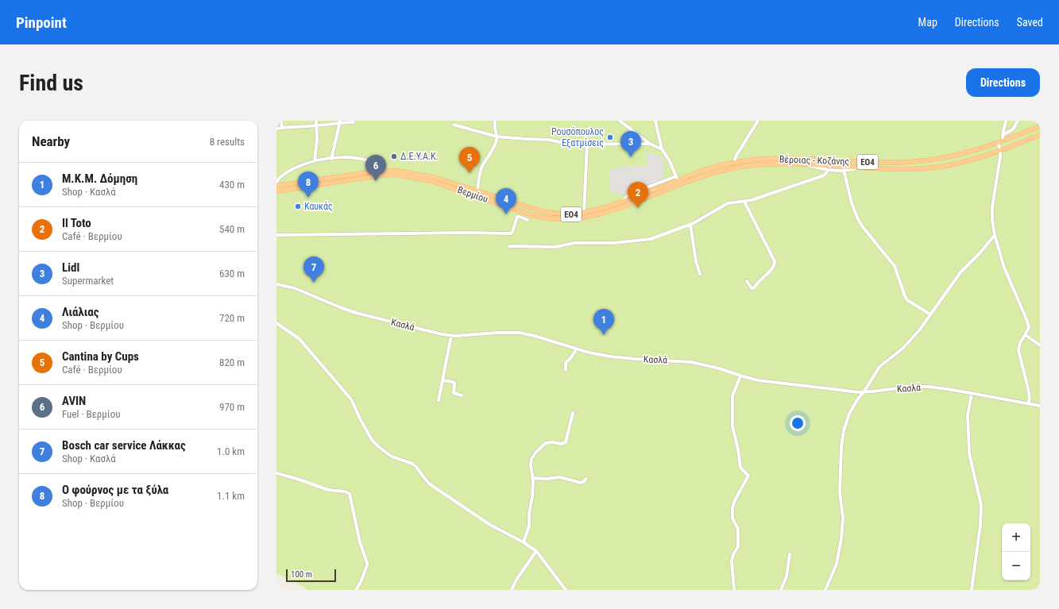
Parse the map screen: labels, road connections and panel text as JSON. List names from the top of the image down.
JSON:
{
  "streets": {
    "main road": ["Βέροιας - Κοζάνης", "ΕΟ4", "Βερμίου"],
    "street": ["Κασλά"]
  },
  "crossings": [
    ["Βέροιας - Κοζάνης", "Βερμίου"]
  ],
  "places": ["Ρουσόπουλος Εξατμίσεις", "Δ.Ε.Υ.Α.Κ.", "Καυκάς"],
  "scale_bar": "100 m",
  "page": {
    "header": "Pinpoint",
    "nav": ["Map", "Directions", "Saved"],
    "buttons": "Directions",
    "title": "Find us",
    "heading": ["Nearby", "8 results"],
    "pins": [
      "3",
      "5",
      "6",
      "8",
      "2",
      "4",
      "7",
      "1"
    ],
    "list": [
      {
        "mark": "1",
        "name": "Μ.Κ.Μ. Δόμηση",
        "note": "Shop · Κασλά",
        "value": "430 m"
      },
      {
        "mark": "2",
        "name": "Il Toto",
        "note": "Café · Βερμίου",
        "value": "540 m"
      },
      {
        "mark": "3",
        "name": "Lidl",
        "note": "Supermarket",
        "value": "630 m"
      },
      {
        "mark": "4",
        "name": "Λιάλιας",
        "note": "Shop · Βερμίου",
        "value": "720 m"
      },
      {
        "mark": "5",
        "name": "Cantina by Cups",
        "note": "Café · Βερμίου",
        "value": "820 m"
      },
      {
        "mark": "6",
        "name": "AVIN",
        "note": "Fuel · Βερμίου",
        "value": "970 m"
      },
      {
        "mark": "7",
        "name": "Bosch car service Λάκκας",
        "note": "Shop · Κασλά",
        "value": "1.0 km"
      },
      {
        "mark": "8",
        "name": "Ο φούρνος με τα ξύλα",
        "note": "Shop · Βερμίου",
        "value": "1.1 km"
      }
    ],
    "map_buttons": ["+", "−"],
    "scale": "100 m"
  }
}
